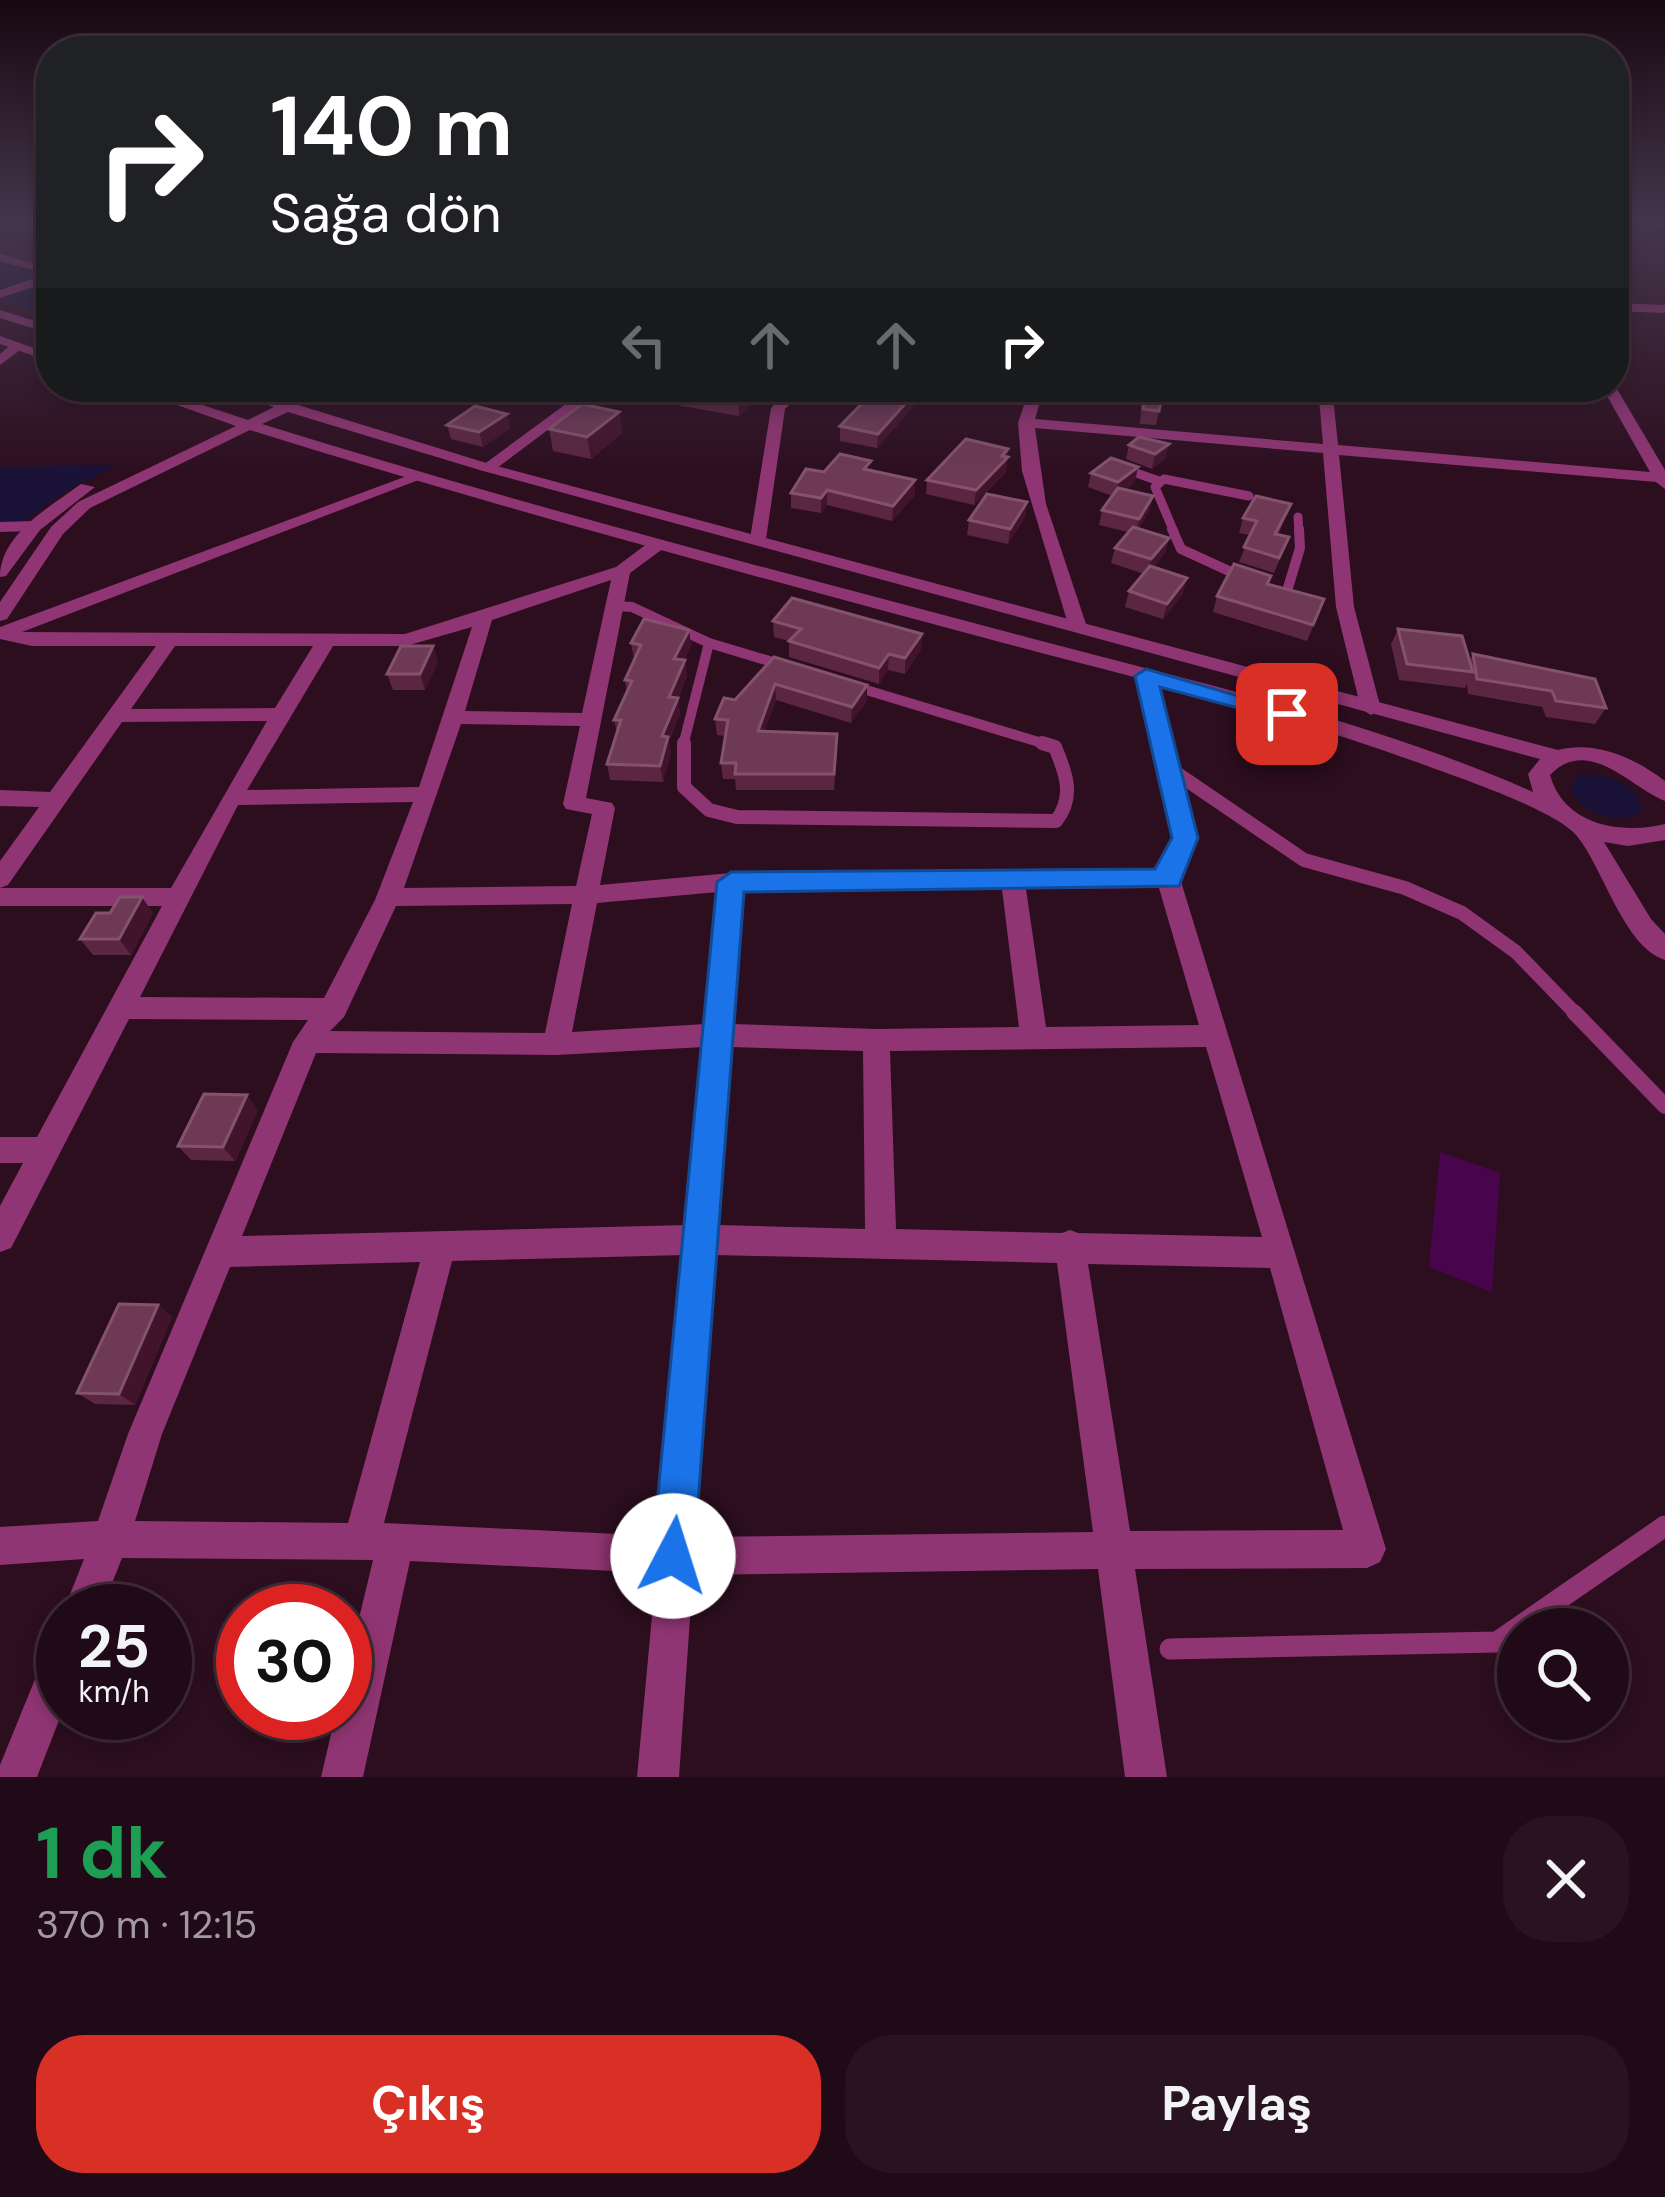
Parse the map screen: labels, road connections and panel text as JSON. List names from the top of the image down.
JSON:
{
  "page": {
    "turn": ["140 m", "Sağa dön"],
    "speed": "25 km/h",
    "limit": "30",
    "heading": ["1 dk", "370 m · 12:15"],
    "buttons": ["Çıkış", "Paylaş"]
  }
}
